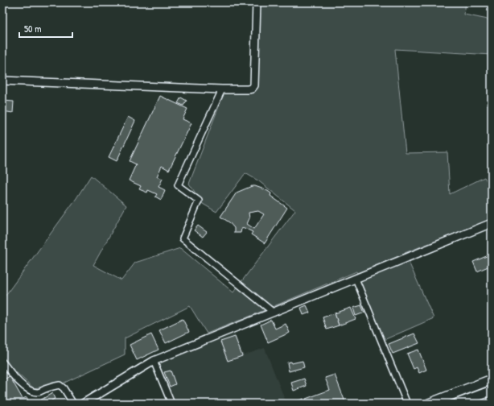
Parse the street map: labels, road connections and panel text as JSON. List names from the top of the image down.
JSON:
{
  "scale_bar": "50 m"
}
